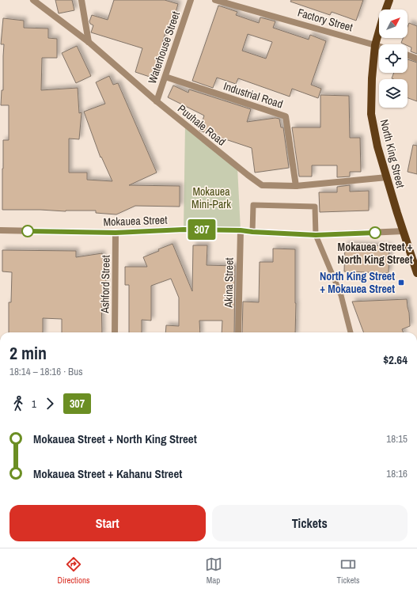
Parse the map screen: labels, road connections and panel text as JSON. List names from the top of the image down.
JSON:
{
  "streets": {
    "main road": ["North King Street"],
    "street": [
      "Factory Street",
      "Waterhouse Street",
      "Industrial Road",
      "Puuhale Road",
      "Mokauea Street",
      "Akina Street",
      "Ashford Street"
    ]
  },
  "crossings": [
    ["Factory Street", "North King Street"],
    ["Waterhouse Street", "Industrial Road"],
    ["Waterhouse Street", "Puuhale Road"],
    ["Industrial Road", "Puuhale Road"],
    ["Puuhale Road", "North King Street"],
    ["North King Street", "Mokauea Street"],
    ["Mokauea Street", "Akina Street"],
    ["Mokauea Street", "Ashford Street"]
  ],
  "parks": ["Mokauea Mini-Park"],
  "places": {
    "other": ["Mokauea Street + North King Street"],
    "transit": ["North King Street + Mokauea Street"]
  },
  "lines": ["bus line 307"],
  "north": "top right",
  "page": {
    "on_map": "307",
    "heading": ["2 min", "18:14 – 18:16 · Bus", "$2.64"],
    "legs": ["1", "307"],
    "list": [
      {
        "name": "Mokauea Street + North King Street",
        "value": "18:15"
      },
      {
        "name": "Mokauea Street + Kahanu Street",
        "value": "18:16"
      }
    ],
    "buttons": ["Start", "Tickets"],
    "tabs": ["Directions", "Map", "Tickets"]
  }
}
